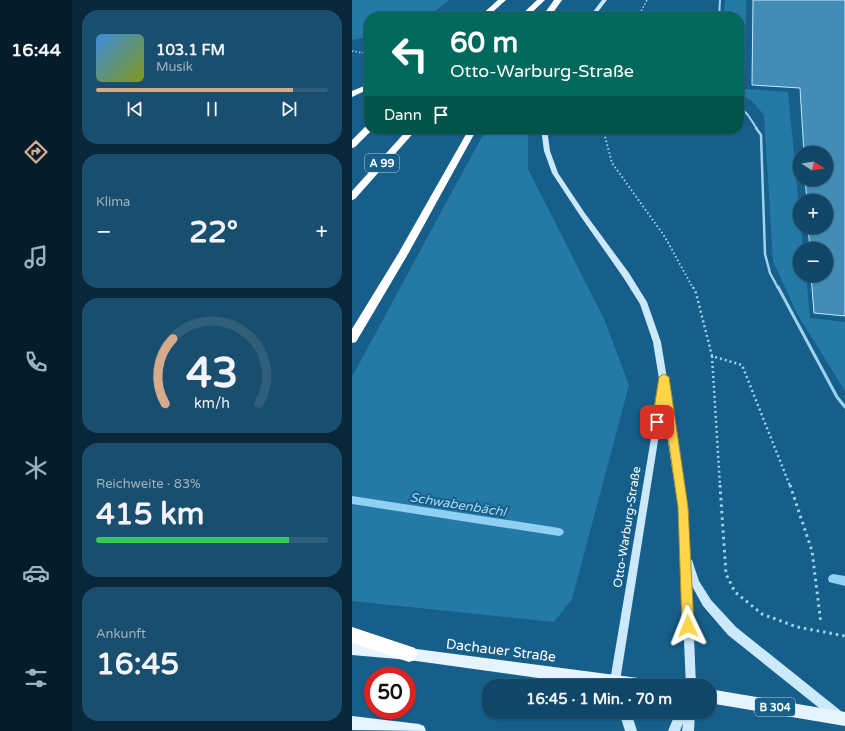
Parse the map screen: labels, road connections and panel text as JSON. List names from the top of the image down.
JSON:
{
  "streets": {
    "highway": ["A 99"],
    "main road": ["Otto-Warburg-Straße", "Dachauer Straße", "B 304"]
  },
  "crossings": [
    ["Otto-Warburg-Straße", "B 304"]
  ],
  "water": ["Schwabenbächl"],
  "north": "right",
  "page": {
    "tabs": "16:44",
    "turn": ["60 m", "Otto-Warburg-Straße"],
    "song": ["103.1 FM", "Musik"],
    "then": "Dann",
    "map_buttons": ["+", "−"],
    "tile": [
      "Klima",
      ["Reichweite · 83%", "415 km"],
      ["Ankunft", "16:45"]
    ],
    "heat": ["−", "22°", "+"],
    "limit": "50",
    "trip": "16:45 · 1 Min. · 70 m",
    "gauge": ["43", "km/h"]
  }
}
